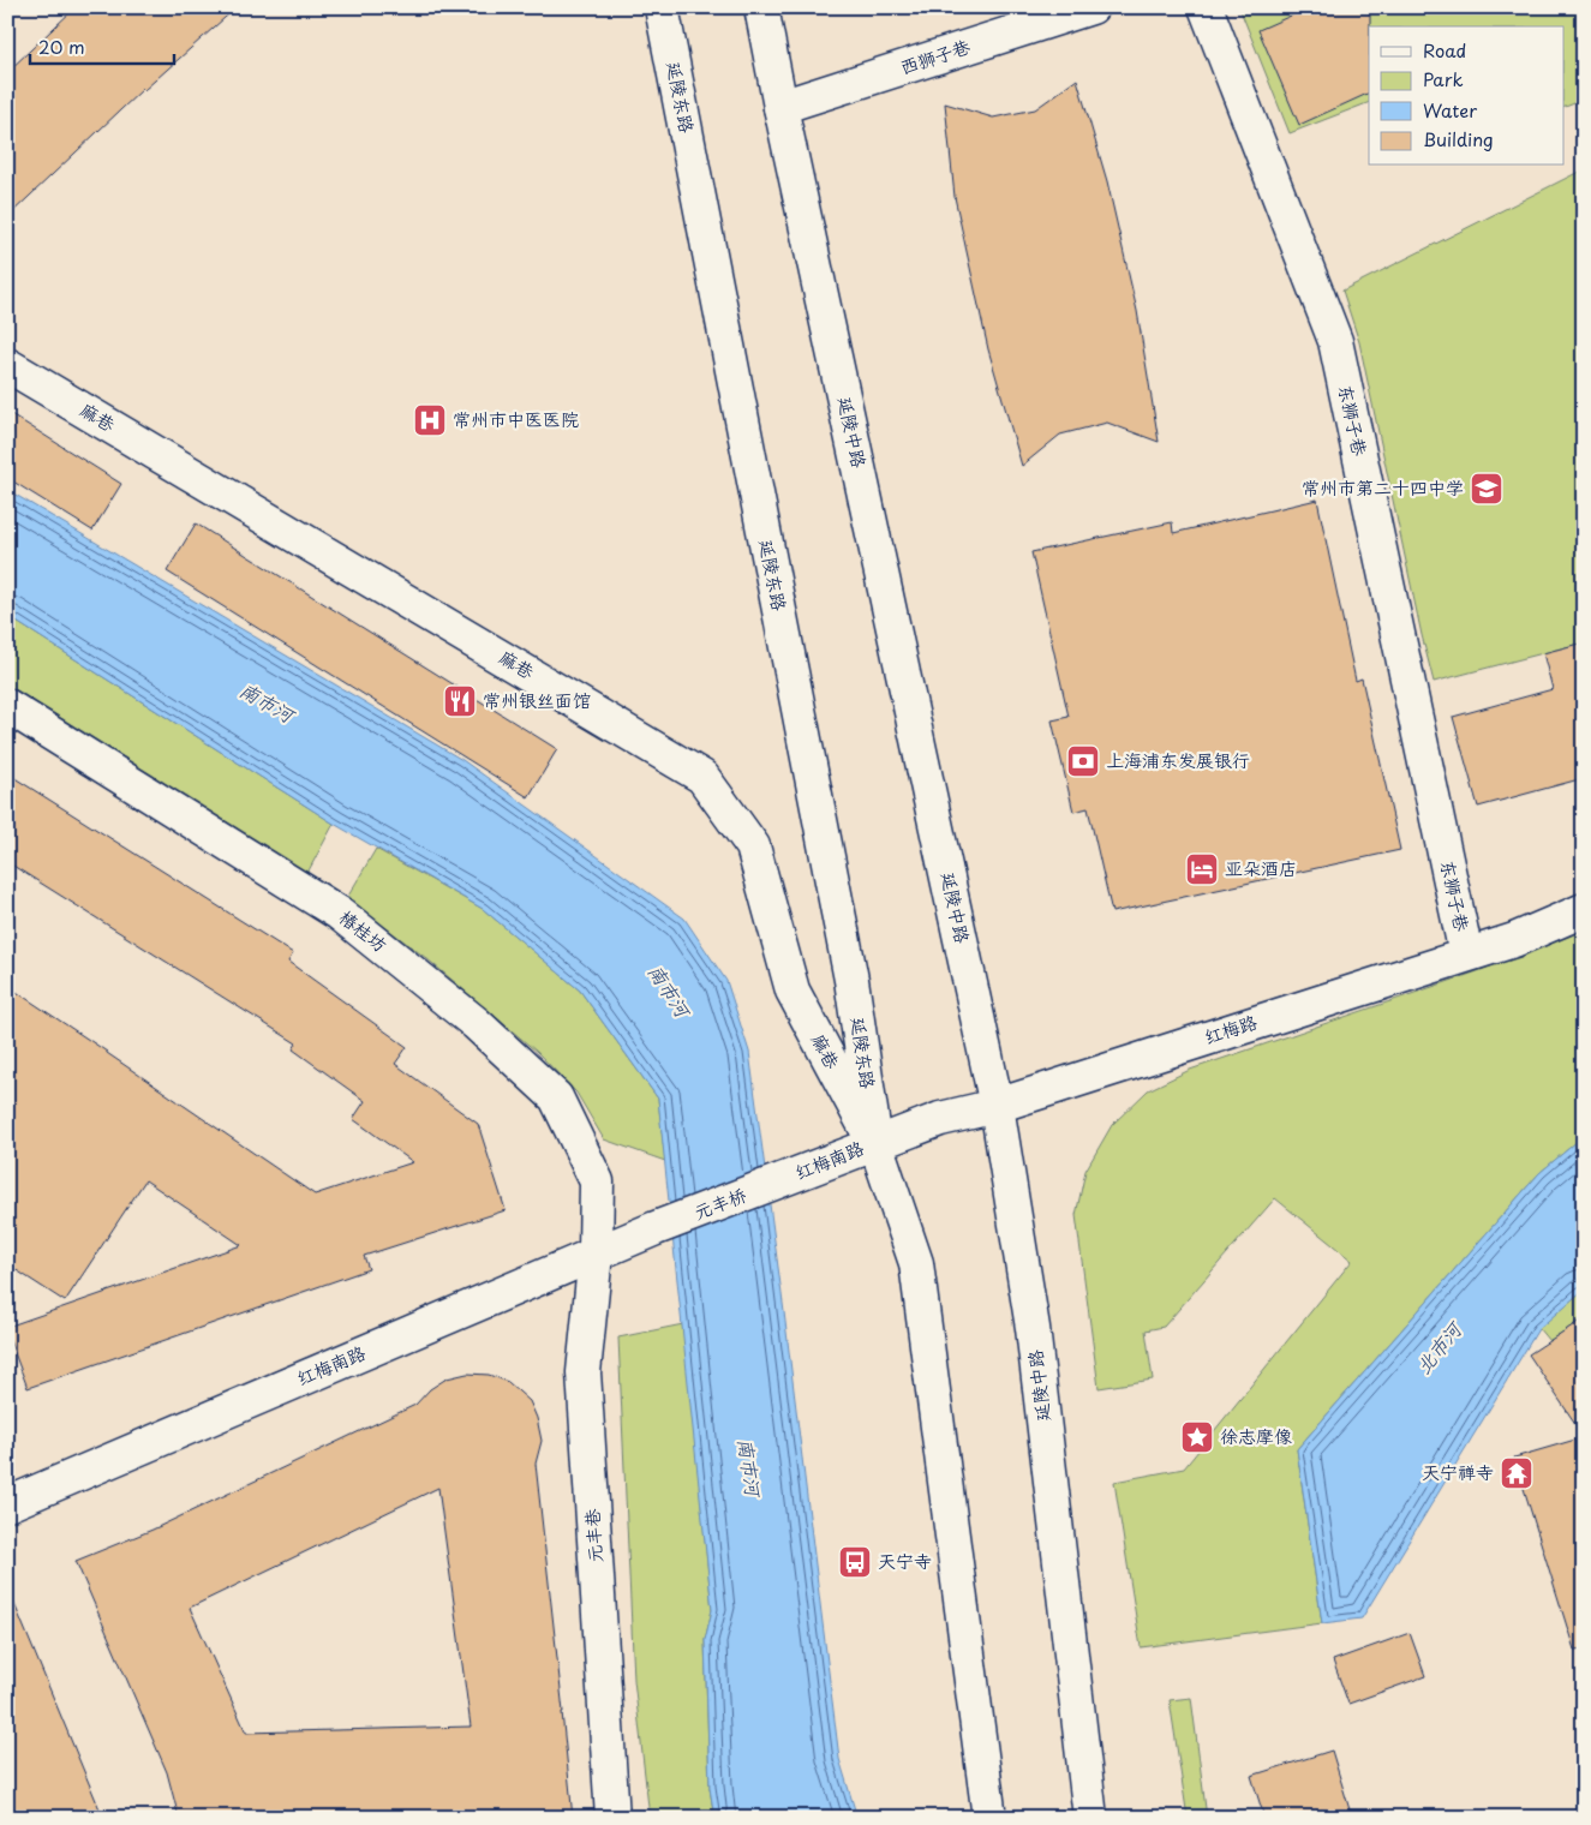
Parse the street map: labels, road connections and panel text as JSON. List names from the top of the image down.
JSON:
{
  "streets": {
    "street": [
      "西狮子巷",
      "延陵东路",
      "麻巷",
      "东狮子巷",
      "延陵中路",
      "椿桂坊",
      "红梅路",
      "红梅南路",
      "元丰桥",
      "元丰巷"
    ]
  },
  "crossings": [
    ["西狮子巷", "延陵中路"],
    ["延陵东路", "麻巷"],
    ["延陵东路", "红梅路"],
    ["延陵东路", "红梅南路"],
    ["麻巷", "红梅路"],
    ["麻巷", "红梅南路"],
    ["东狮子巷", "红梅路"],
    ["延陵中路", "红梅路"],
    ["椿桂坊", "红梅南路"],
    ["椿桂坊", "元丰巷"],
    ["红梅路", "红梅南路"],
    ["红梅南路", "元丰桥"],
    ["红梅南路", "元丰巷"]
  ],
  "water": ["南市河", "北市河"],
  "places": {
    "hospital": ["常州市中医医院"],
    "school or university": ["常州市第二十四中学"],
    "restaurant": ["常州银丝面馆"],
    "bank": ["上海浦东发展银行"],
    "hotel": ["亚朵酒店"],
    "place": ["徐志摩像"],
    "temple": ["天宁禅寺"],
    "bus stop": ["天宁寺"]
  },
  "legend": [
    "Road",
    "Park",
    "Water",
    "Building"
  ],
  "scale_bar": "20 m"
}
